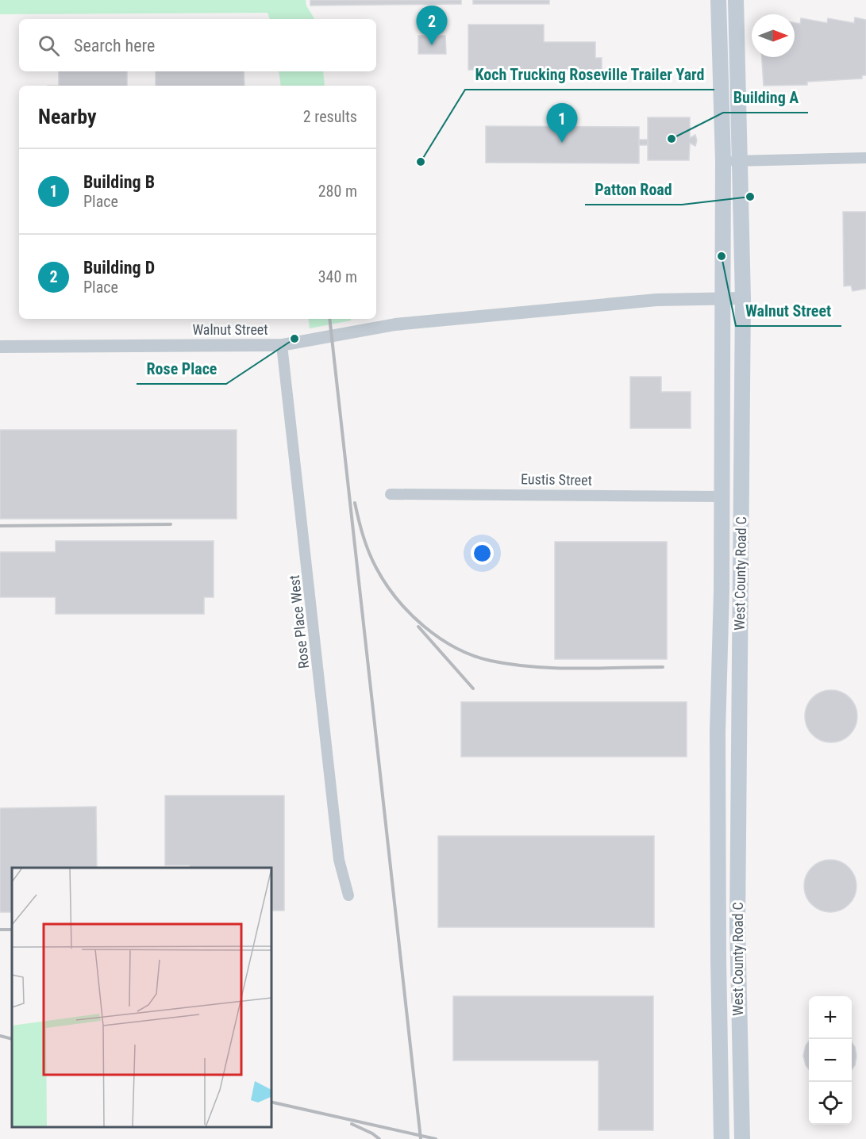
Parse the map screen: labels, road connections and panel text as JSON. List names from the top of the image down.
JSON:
{
  "streets": {
    "main road": ["West County Road C"],
    "street": ["Walnut Street", "Eustis Street", "Rose Place West"]
  },
  "crossings": [
    ["Walnut Street", "West County Road C"],
    ["Walnut Street", "Rose Place West"],
    ["Eustis Street", "West County Road C"]
  ],
  "places": [
    "Building A",
    "Koch Trucking Roseville Trailer Yard",
    "Patton Road",
    "Walnut Street",
    "Rose Place"
  ],
  "north": "right",
  "page": {
    "pins": ["2", "1"],
    "search": "Search here",
    "heading": ["Nearby", "2 results"],
    "list": [
      {
        "mark": "1",
        "name": "Building B",
        "note": "Place",
        "value": "280 m"
      },
      {
        "mark": "2",
        "name": "Building D",
        "note": "Place",
        "value": "340 m"
      }
    ],
    "map_buttons": ["+", "−"]
  }
}
